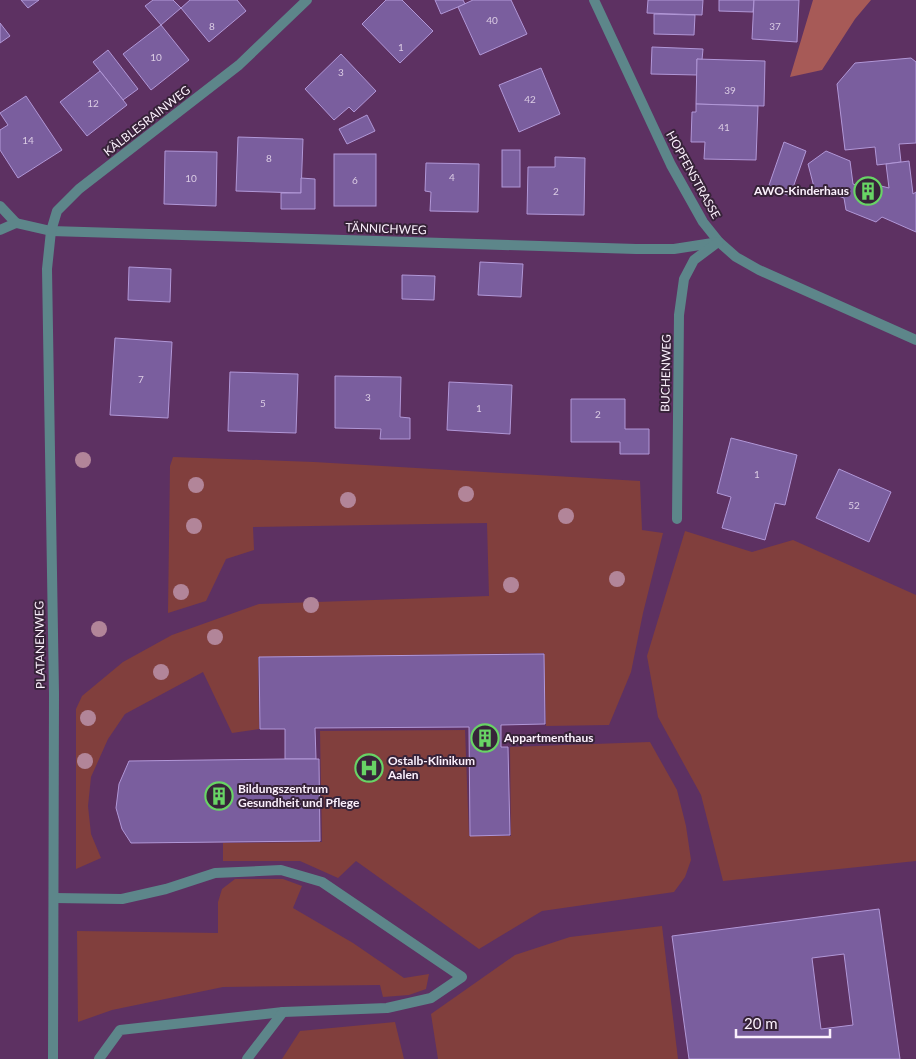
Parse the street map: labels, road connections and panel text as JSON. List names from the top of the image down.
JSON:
{
  "streets": {
    "street": [
      "KÄLBLESRAINWEG",
      "HOPFENSTRASSE",
      "TÄNNICHWEG",
      "BUCHENWEG",
      "PLATANENWEG"
    ]
  },
  "crossings": [
    ["KÄLBLESRAINWEG", "TÄNNICHWEG"],
    ["KÄLBLESRAINWEG", "PLATANENWEG"],
    ["HOPFENSTRASSE", "TÄNNICHWEG"],
    ["HOPFENSTRASSE", "BUCHENWEG"],
    ["TÄNNICHWEG", "BUCHENWEG"],
    ["TÄNNICHWEG", "PLATANENWEG"]
  ],
  "places": {
    "building": ["AWO-Kinderhaus", "Appartmenthaus", "Bildungszentrum Gesundheit und Pflege"],
    "hospital": ["Ostalb-Klinikum Aalen"]
  },
  "house_numbers": [
    "40",
    "8",
    "37",
    "1",
    "10",
    "3",
    "39",
    "42",
    "12",
    "41",
    "14",
    "8",
    "4",
    "10",
    "6",
    "2",
    "7",
    "3",
    "5",
    "1",
    "2",
    "1",
    "52"
  ],
  "scale_bar": "20 m"
}
